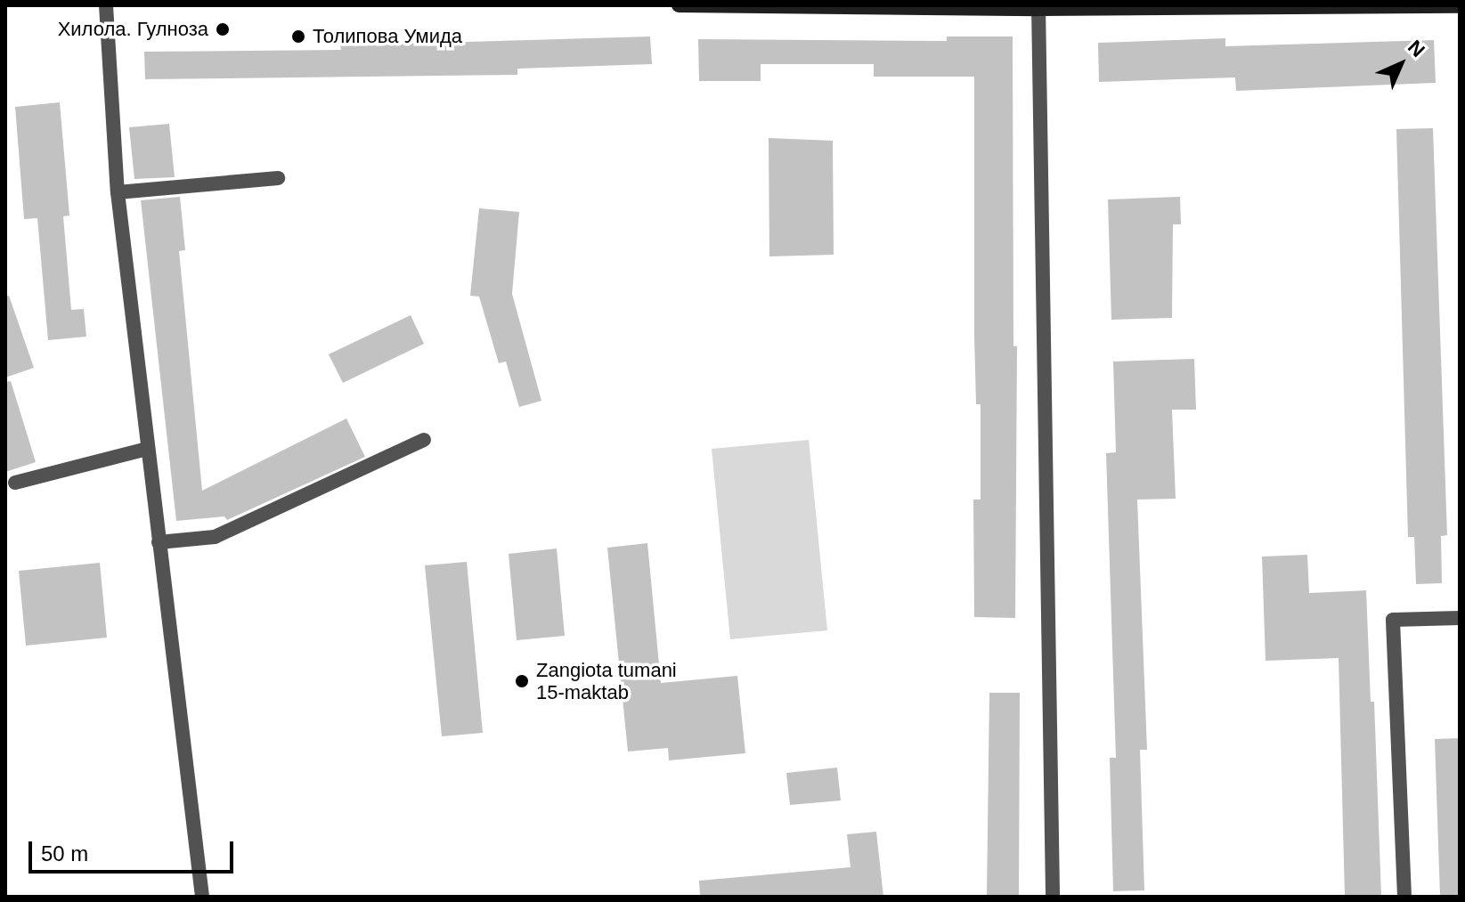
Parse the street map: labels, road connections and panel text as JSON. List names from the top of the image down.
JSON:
{
  "places": ["Хилола. Гулноза", "Толипова Умида", "Zangiota tumani 15-maktab"],
  "scale_bar": "50 m",
  "north": "top right"
}
